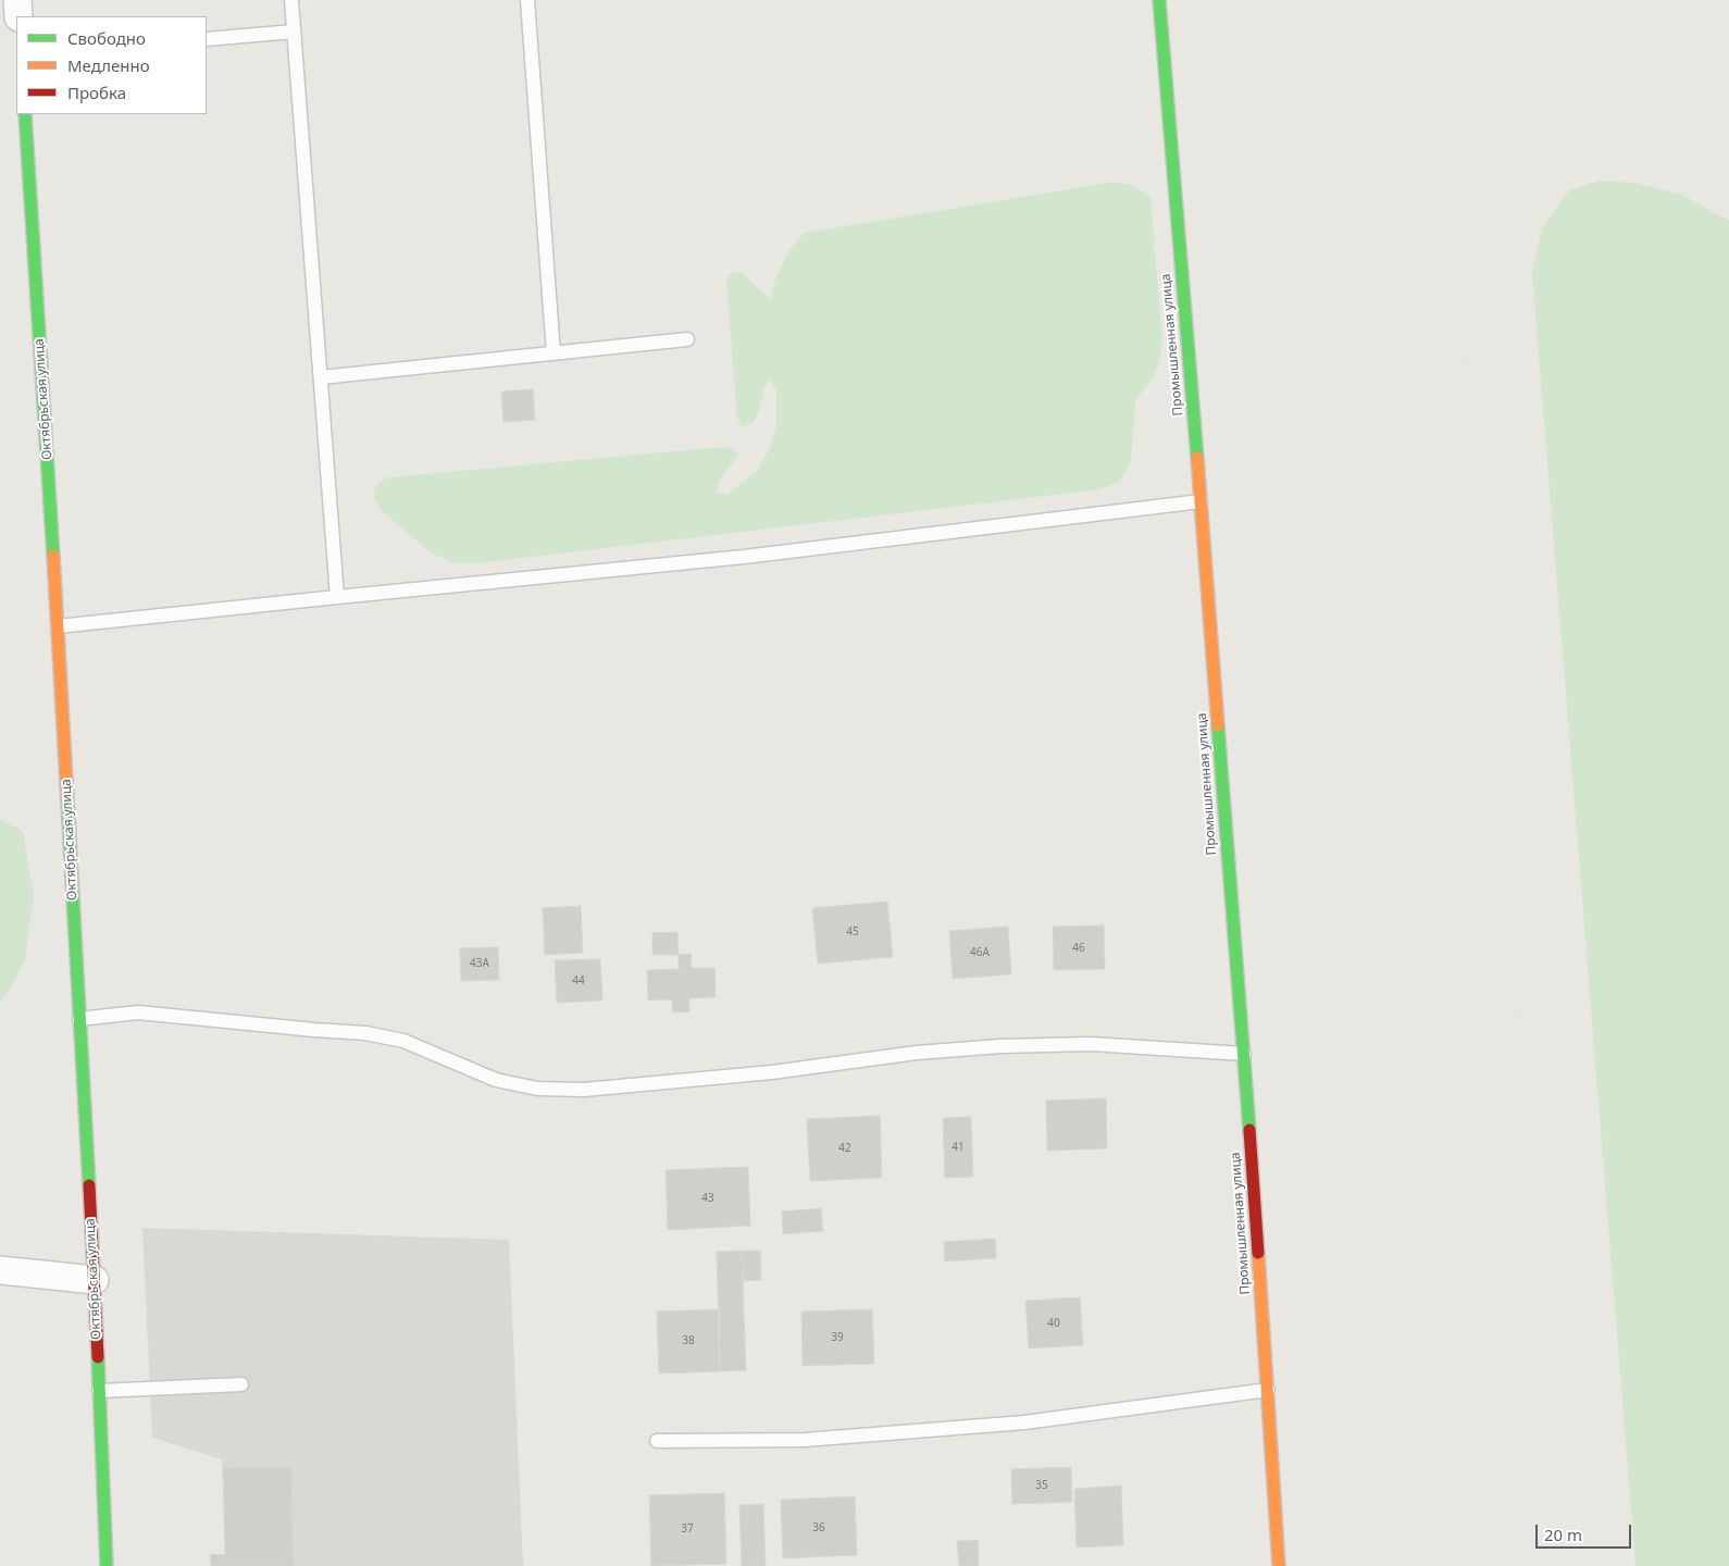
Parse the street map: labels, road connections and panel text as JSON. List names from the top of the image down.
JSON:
{
  "streets": {
    "street": ["Промышленная улица", "Октябрьская улица"]
  },
  "house_numbers": [
    "45",
    "46",
    "46А",
    "43А",
    "44",
    "41",
    "42",
    "43",
    "40",
    "39",
    "38",
    "35",
    "36",
    "37"
  ],
  "legend": ["Свободно", "Медленно", "Пробка"],
  "scale_bar": "20 m"
}
